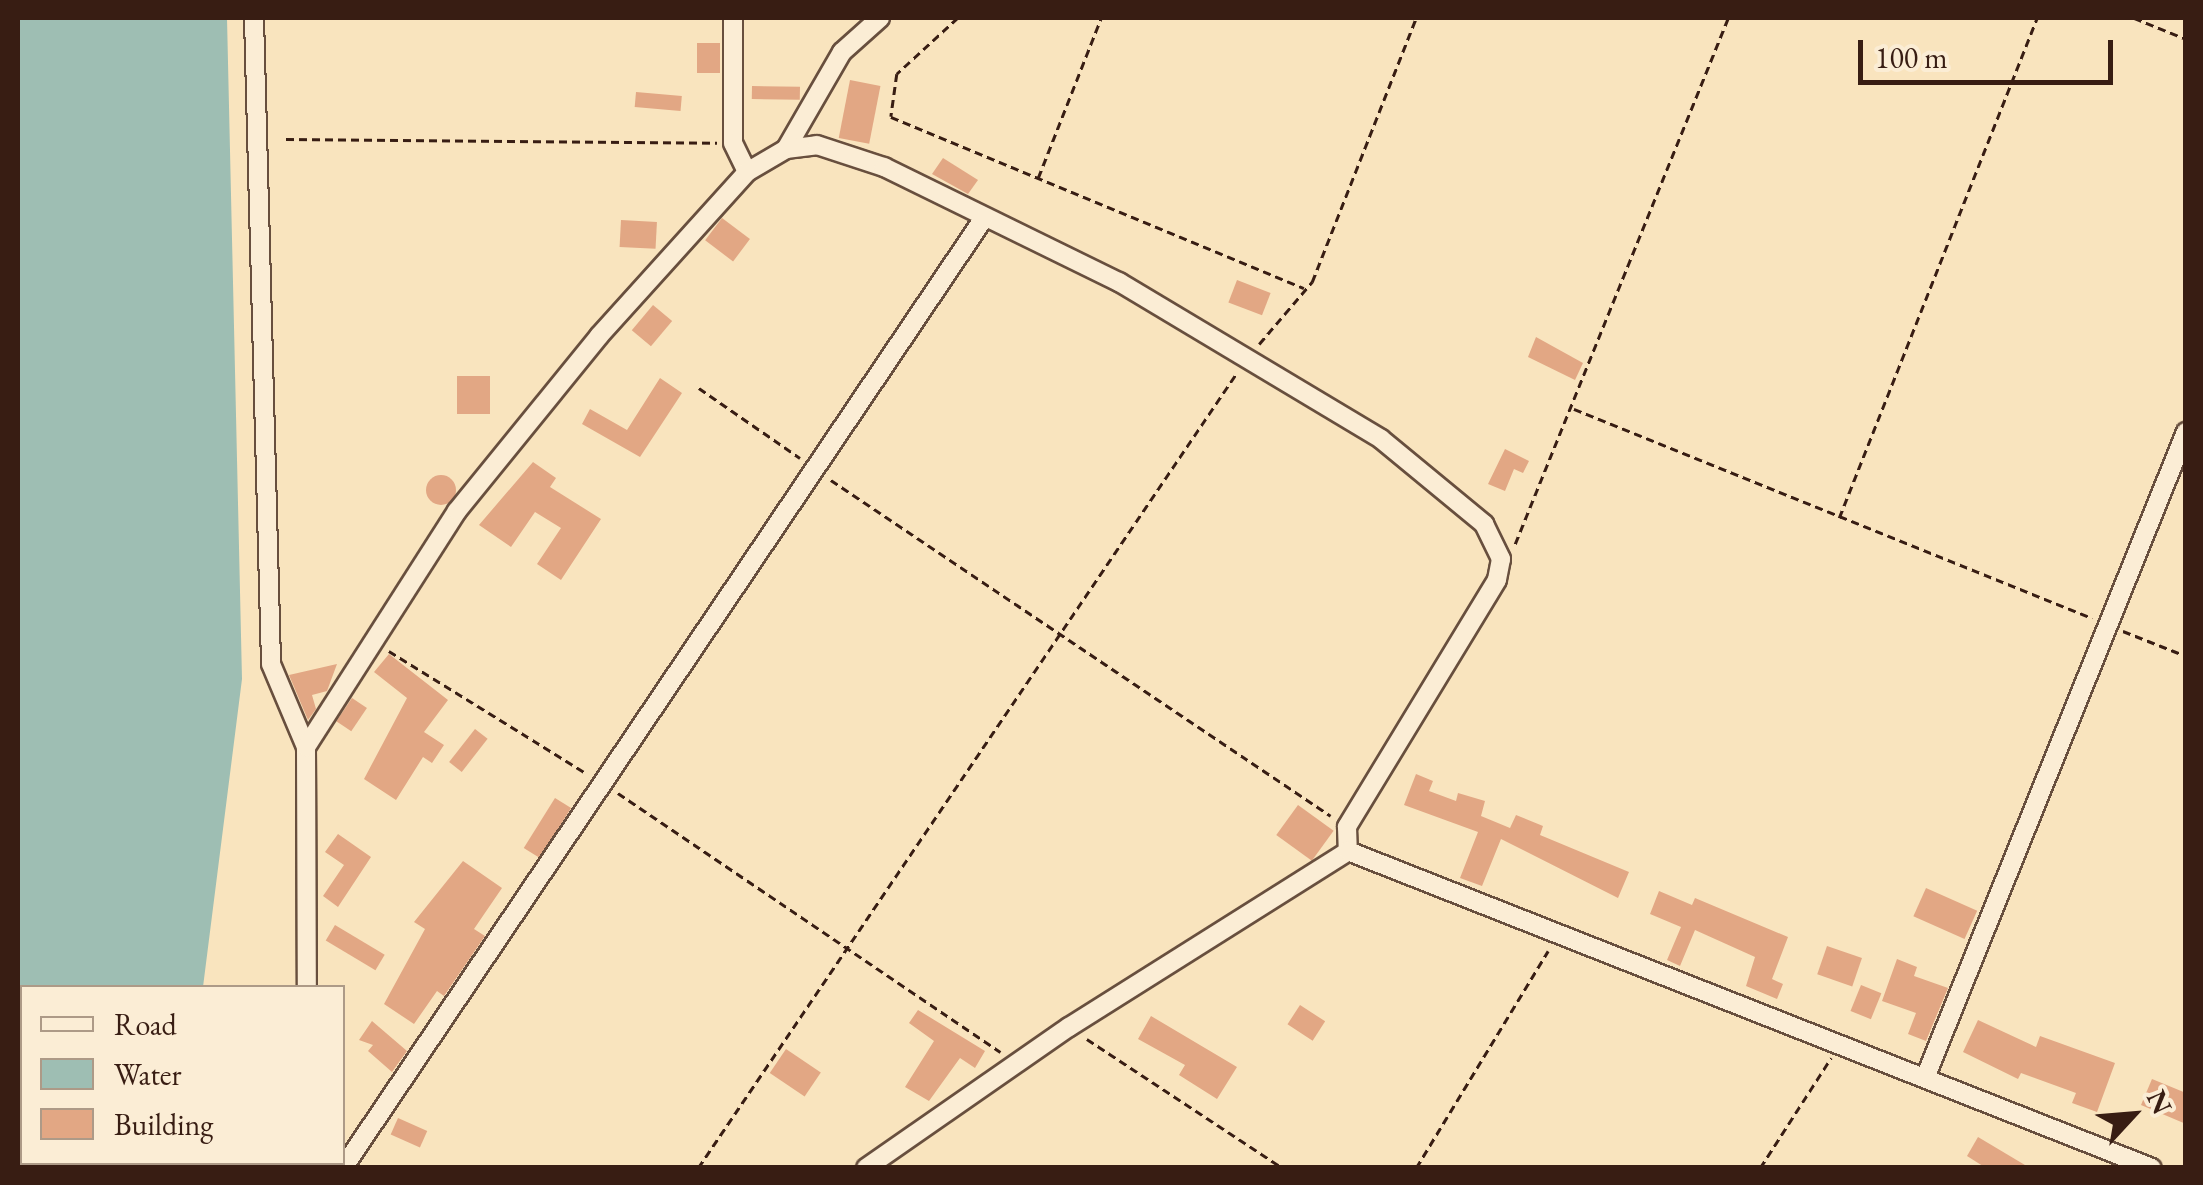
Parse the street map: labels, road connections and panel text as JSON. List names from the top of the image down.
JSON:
{
  "legend": ["Road", "Water", "Building"],
  "scale_bar": "100 m",
  "north": "top right"
}
